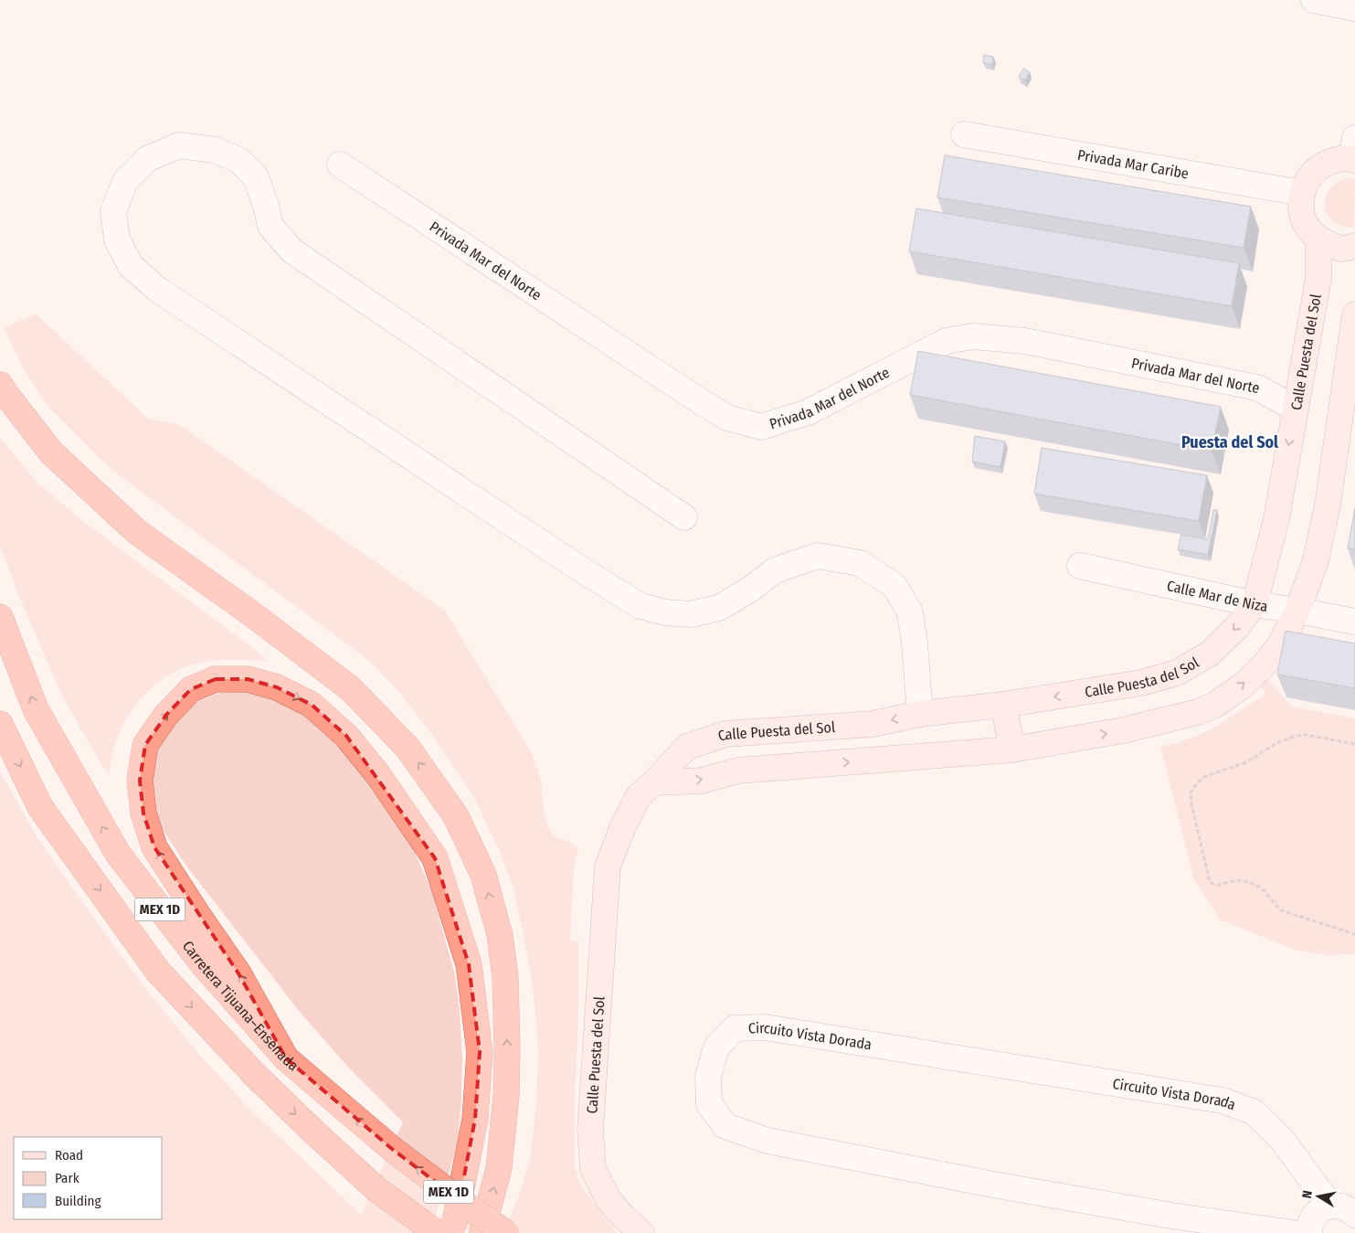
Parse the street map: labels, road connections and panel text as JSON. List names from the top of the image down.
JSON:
{
  "streets": {
    "highway": ["MEX 1D", "Carretera Tijuana–Ensenada"],
    "street": [
      "Privada Mar Caribe",
      "Privada Mar del Norte",
      "Calle Puesta del Sol",
      "Calle Mar de Niza",
      "Circuito Vista Dorada"
    ]
  },
  "crossings": [
    ["Privada Mar del Norte", "Calle Puesta del Sol"],
    ["Calle Puesta del Sol", "Calle Mar de Niza"]
  ],
  "districts": ["Puesta del Sol"],
  "legend": ["Road", "Park", "Building"],
  "north": "left"
}
